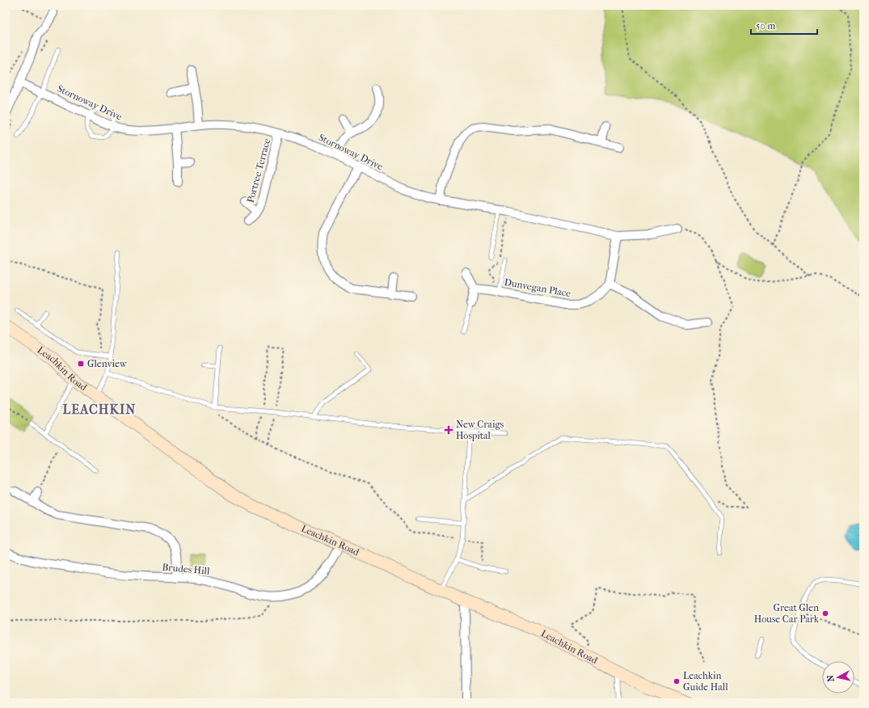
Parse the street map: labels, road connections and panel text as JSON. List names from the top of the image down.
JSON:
{
  "streets": {
    "street": [
      "Stornoway Drive",
      "Portree Terrace",
      "Dunvegan Place",
      "Leachkin Road",
      "Brudes Hill"
    ]
  },
  "crossings": [
    ["Stornoway Drive", "Portree Terrace"],
    ["Leachkin Road", "Brudes Hill"]
  ],
  "districts": ["LEACHKIN"],
  "places": {
    "transit": ["Glenview"],
    "health": ["New Craigs Hospital"],
    "other": ["Great Glen House Car Park", "Leachkin Guide Hall"]
  },
  "scale_bar": "50 m",
  "north": "left"
}
